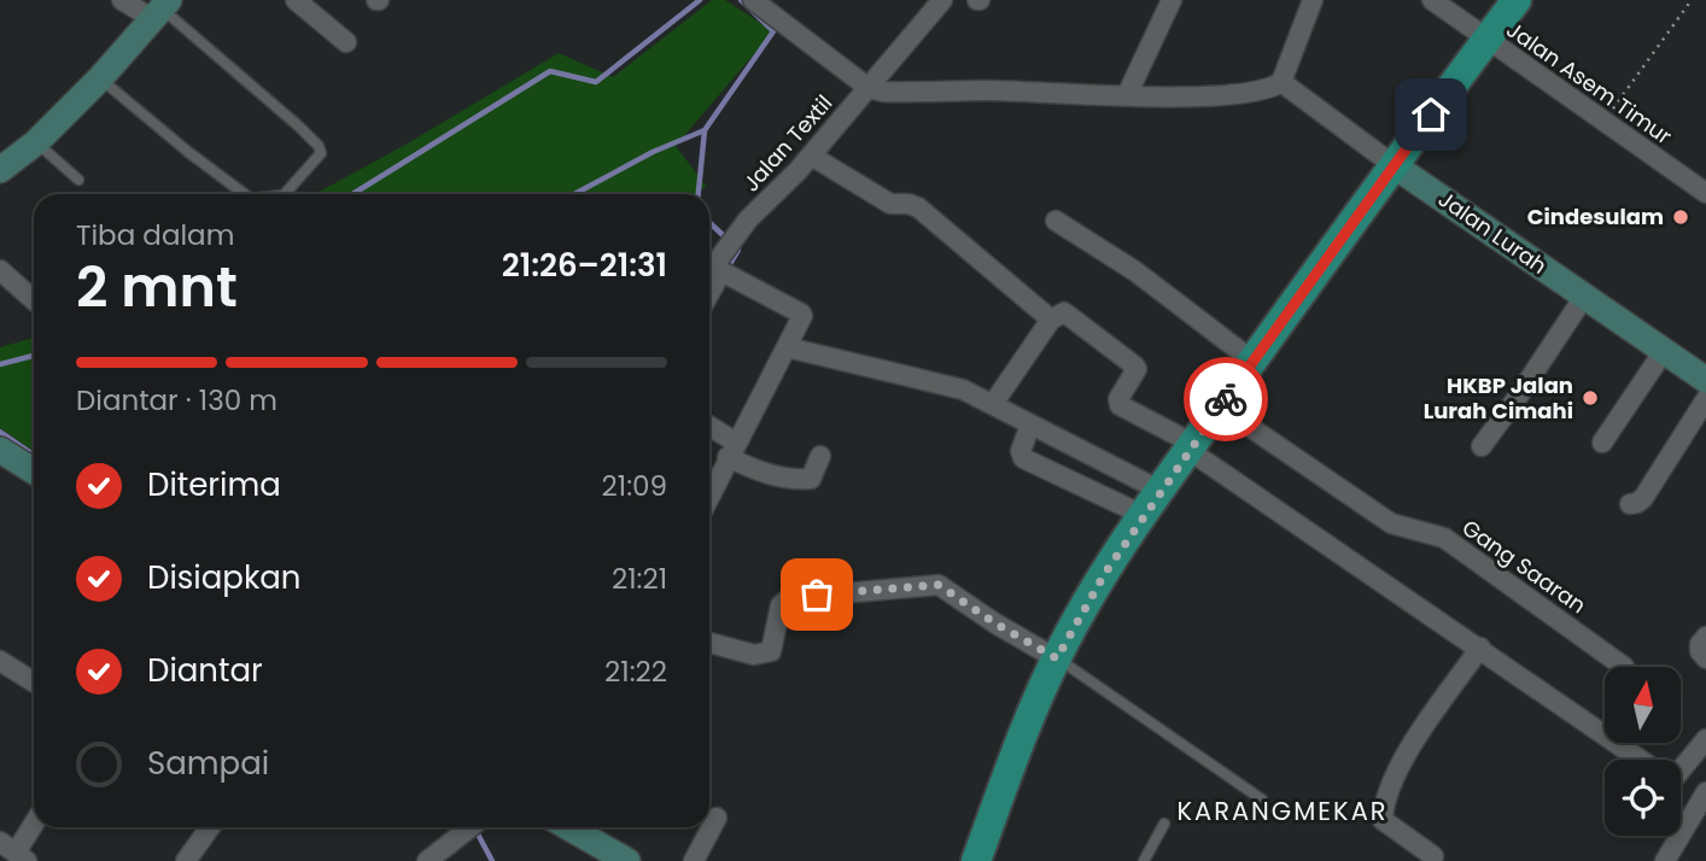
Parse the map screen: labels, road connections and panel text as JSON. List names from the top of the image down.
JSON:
{
  "streets": {
    "main road": ["Jalan Lurah"],
    "street": ["Jalan Asem Timur", "Jalan Textil", "Gang Saaran"]
  },
  "districts": ["KARANGMEKAR"],
  "places": ["Cindesulam", "HKBP Jalan Lurah Cimahi"],
  "north": "top",
  "page": {
    "heading": ["2 mnt", "Tiba dalam", "21:26–21:31"],
    "bar": "Diantar · 130 m",
    "list": [
      ["Diterima", "21:09"],
      ["Disiapkan", "21:21"],
      ["Diantar", "21:22"],
      "Sampai"
    ]
  }
}
